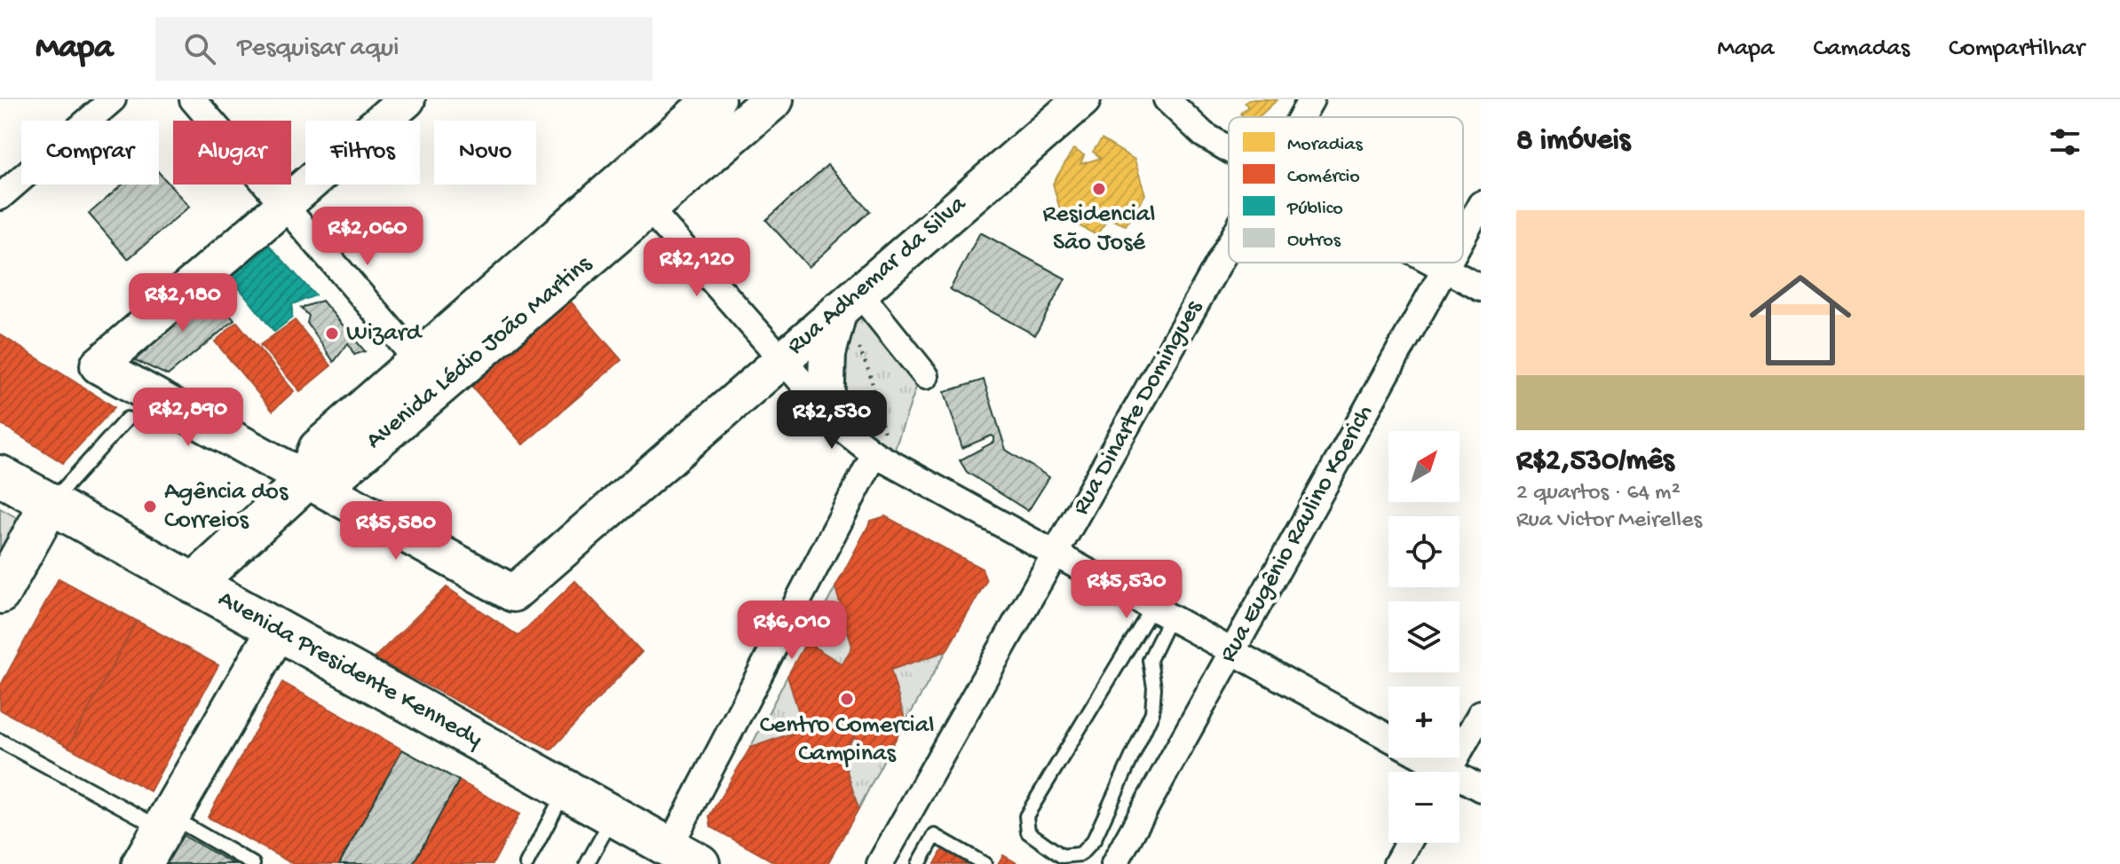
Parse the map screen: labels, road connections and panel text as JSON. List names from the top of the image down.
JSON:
{
  "streets": {
    "main road": ["Avenida Lédio João Martins", "Avenida Presidente Kennedy"],
    "street": ["Rua Adhemar da Silva", "Rua Dinarte Domingues", "Rua Eugênio Raulino Koerich"]
  },
  "crossings": [
    ["Rua Adhemar da Silva", "Avenida Lédio João Martins"],
    ["Avenida Lédio João Martins", "Avenida Presidente Kennedy"]
  ],
  "places": [
    "Residencial São José",
    "Wizard",
    "Agência dos Correios",
    "Centro Comercial Campinas"
  ],
  "legend": [
    "Moradias",
    "Comércio",
    "Público",
    "Outros"
  ],
  "north": "top right",
  "page": {
    "header": "Mapa",
    "search": "Pesquisar aqui",
    "nav": ["Mapa", "Camadas", "Compartilhar"],
    "heading": "8 imóveis",
    "chip": [
      "Comprar",
      "Alugar",
      "Filtros",
      "Novo"
    ],
    "list": [
      {
        "name": "R$2,530/mês",
        "note": "2 quartos · 64 m² · Rua Victor Meirelles"
      }
    ],
    "price": [
      "R$2,060",
      "R$2,120",
      "R$2,180",
      "R$2,890",
      "R$2,530",
      "R$5,580",
      "R$5,530",
      "R$6,010"
    ],
    "map_buttons": ["+", "−"]
  }
}
